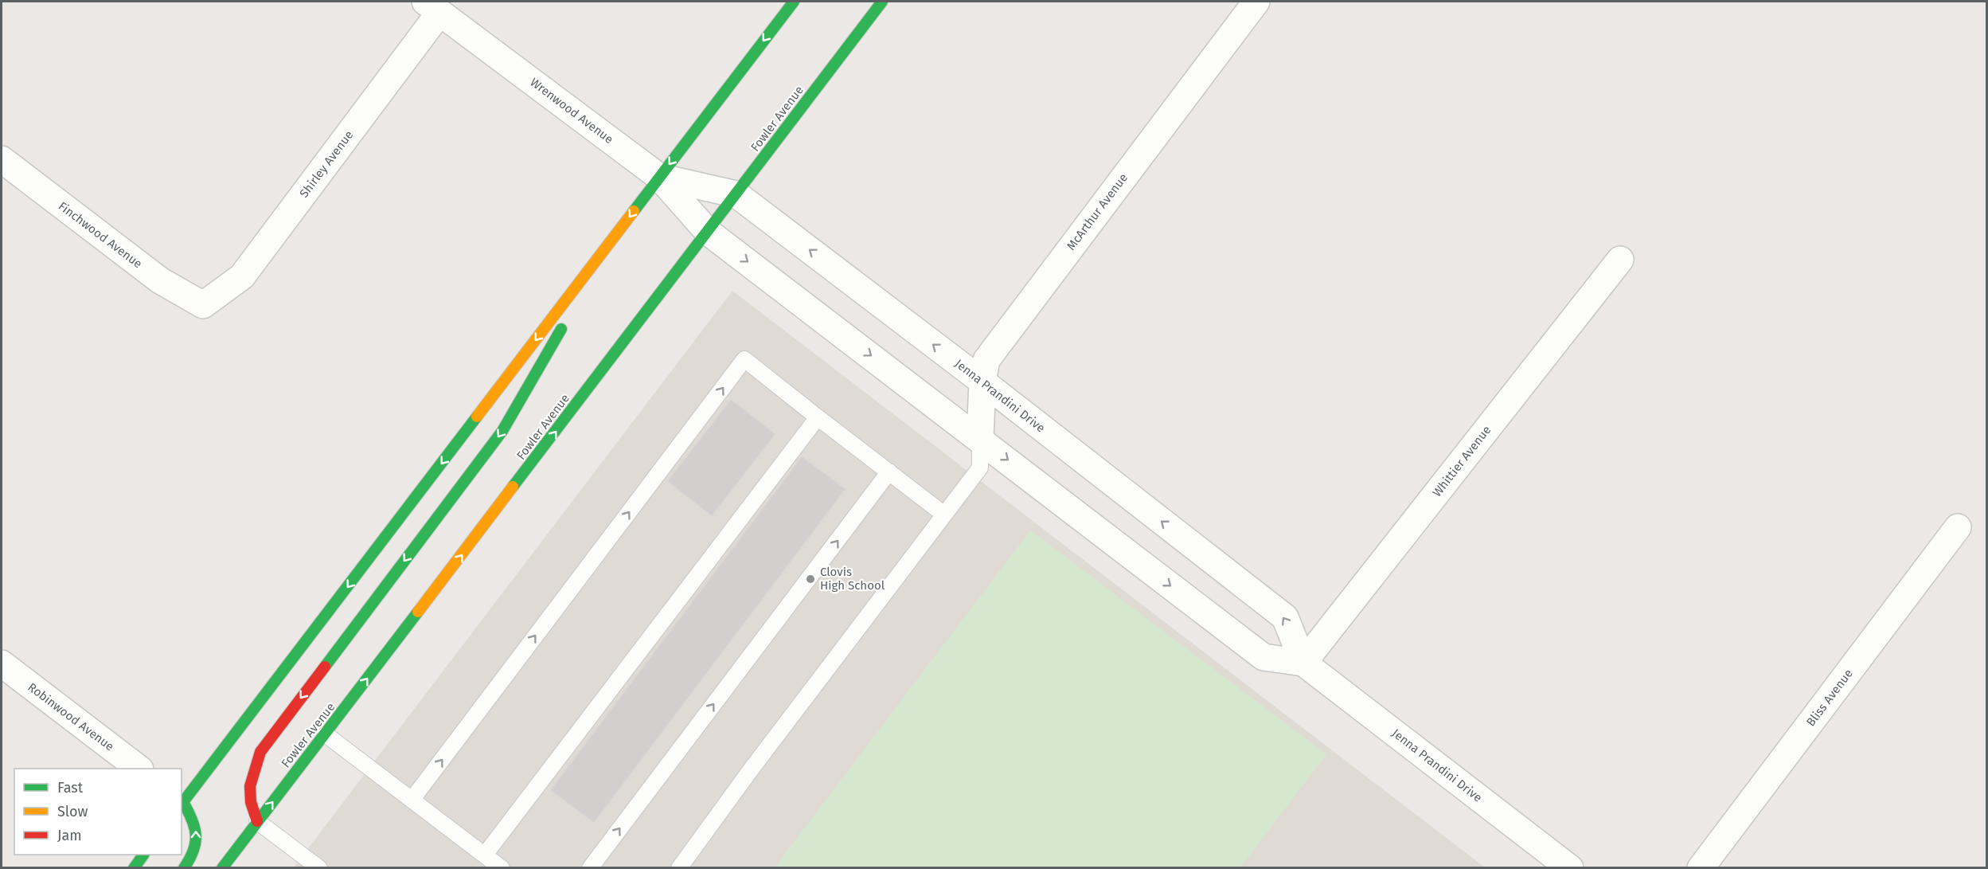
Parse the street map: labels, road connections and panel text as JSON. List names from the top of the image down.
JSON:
{
  "streets": {
    "main road": ["Fowler Avenue"],
    "street": [
      "Wrenwood Avenue",
      "Shirley Avenue",
      "McArthur Avenue",
      "Finchwood Avenue",
      "Jenna Prandini Drive",
      "Whittier Avenue",
      "Bliss Avenue",
      "Robinwood Avenue"
    ]
  },
  "crossings": [
    ["Wrenwood Avenue", "Fowler Avenue"],
    ["Wrenwood Avenue", "Shirley Avenue"],
    ["Wrenwood Avenue", "Jenna Prandini Drive"],
    ["Fowler Avenue", "Jenna Prandini Drive"],
    ["Shirley Avenue", "Finchwood Avenue"],
    ["McArthur Avenue", "Jenna Prandini Drive"],
    ["Jenna Prandini Drive", "Whittier Avenue"]
  ],
  "places": ["Clovis High School"],
  "legend": ["Fast", "Slow", "Jam"]
}
